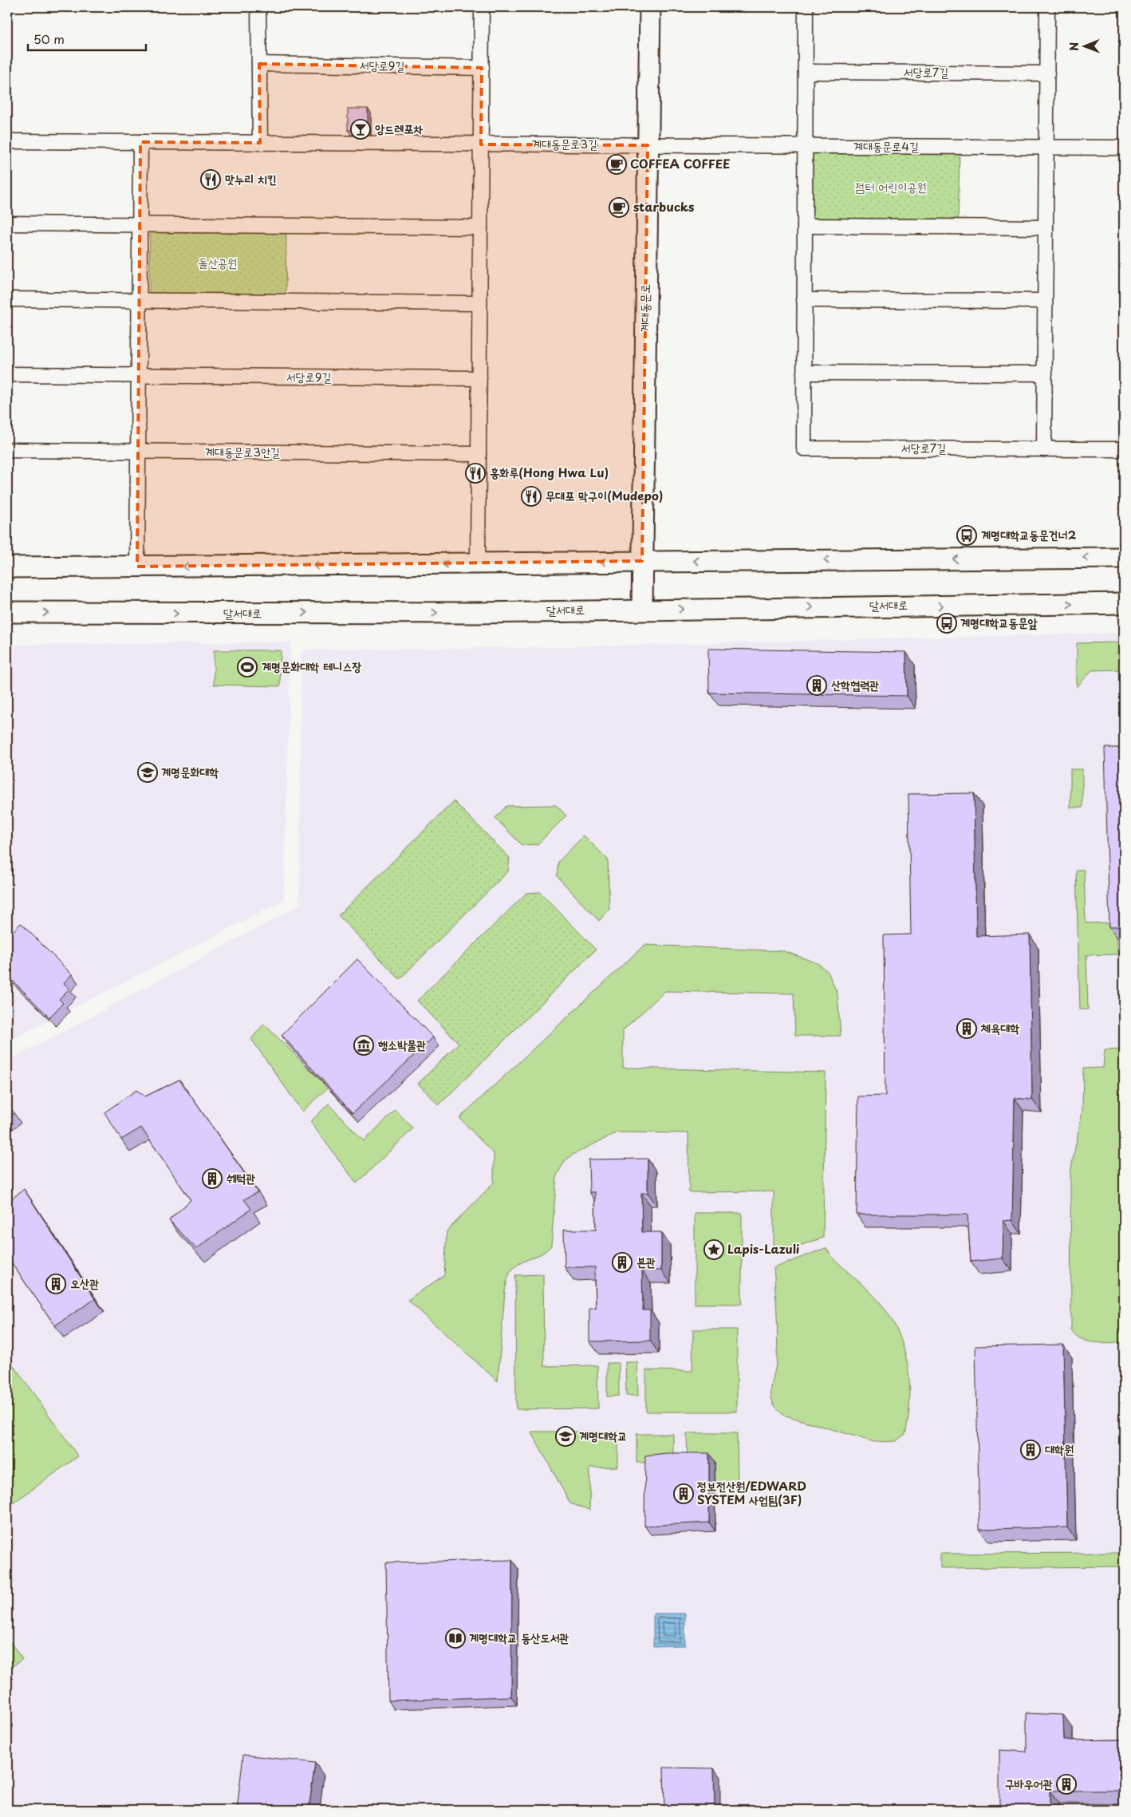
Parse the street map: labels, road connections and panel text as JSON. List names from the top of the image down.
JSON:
{
  "streets": {
    "main road": ["계대동문로", "달서대로"],
    "street": [
      "서당로9길",
      "서당로7길",
      "계대동문로3길",
      "계대동문로4길",
      "계대동문로3안길"
    ]
  },
  "crossings": [
    ["서당로7길", "계대동문로4길"],
    ["계대동문로3길", "계대동문로4길"],
    ["계대동문로3길", "계대동문로"],
    ["계대동문로4길", "계대동문로"],
    ["계대동문로", "달서대로"]
  ],
  "parks": ["점터 어린이공원", "돌산공원"],
  "places": {
    "bar": ["앙드레포차"],
    "cafe": ["COFFEA COFFEE", "starbucks"],
    "restaurant": ["맛누리 치킨", "홍화루(Hong Hwa Lu)", "무대포 막구이(Mudepo)"],
    "bus stop": ["계명대학교동문건너2", "계명대학교동문앞"],
    "sports": ["계명문화대학 테니스장"],
    "building": [
      "산학협력관",
      "체육대학",
      "쉐턱관",
      "본관",
      "오산관",
      "대학원",
      "정보전산원/EDWARD SYSTEM 사업팀(3F)",
      "구바우어관"
    ],
    "school or university": ["계명문화대학", "계명대학교"],
    "museum": ["행소박물관"],
    "place": ["Lapis-Lazuli"],
    "library": ["계명대학교 동산도서관"]
  },
  "scale_bar": "50 m",
  "north": "left"
}
